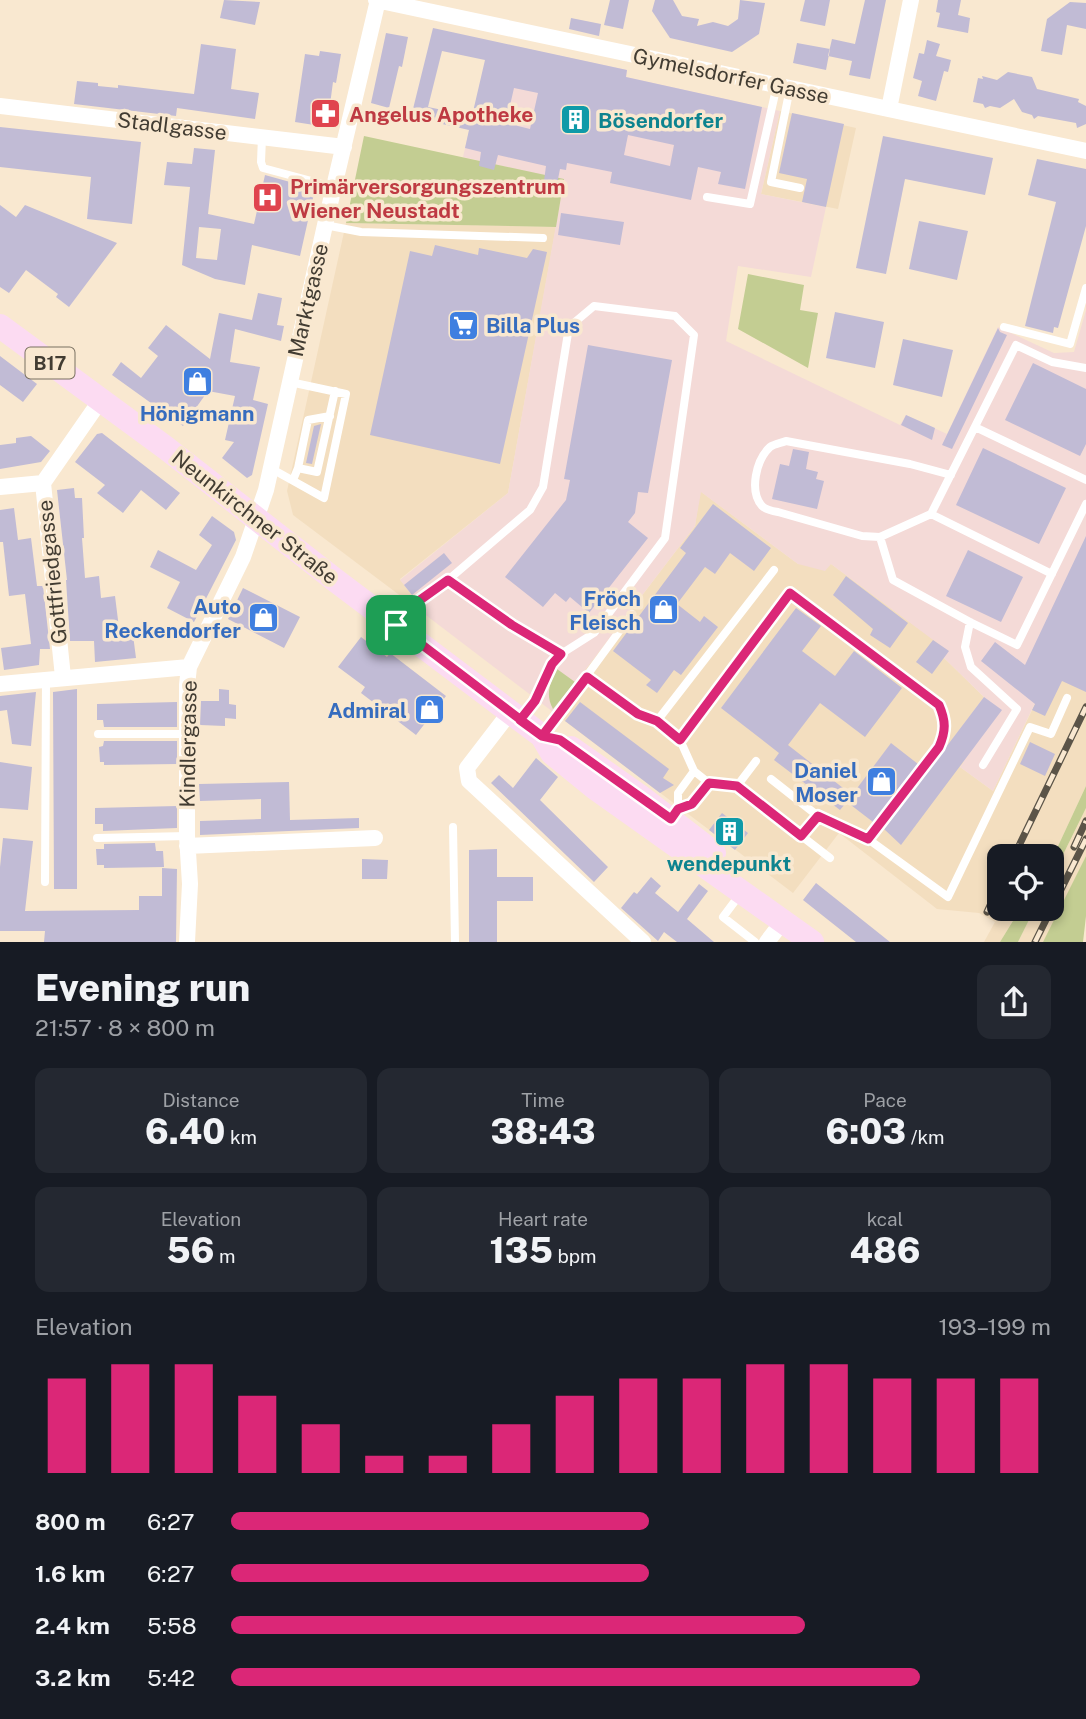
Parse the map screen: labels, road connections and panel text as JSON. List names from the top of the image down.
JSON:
{
  "streets": {
    "main road": ["B17", "Neunkirchner Straße"],
    "street": [
      "Gymelsdorfer Gasse",
      "Stadlgasse",
      "Marktgasse",
      "Gottfriedgasse",
      "Kindlergasse"
    ]
  },
  "crossings": [
    ["Gymelsdorfer Gasse", "Marktgasse"],
    ["Stadlgasse", "Marktgasse"],
    ["Marktgasse", "Neunkirchner Straße"],
    ["Marktgasse", "Kindlergasse"],
    ["Neunkirchner Straße", "Gottfriedgasse"],
    ["Neunkirchner Straße", "Kindlergasse"]
  ],
  "places": {
    "pharmacy": ["Angelus Apotheke"],
    "building": ["Bösendorfer", "wendepunkt"],
    "hospital": ["Primärversorgungszentrum Wiener Neustadt"],
    "supermarket": ["Billa Plus"],
    "shop": [
      "Hönigmann",
      "Fröch Fleisch",
      "Auto Reckendorfer",
      "Admiral",
      "Daniel Moser"
    ]
  },
  "page": {
    "heading": ["Evening run", "21:57 · 8 × 800 m"],
    "stats": [
      ["Distance", "6.40 km"],
      ["Time", "38:43"],
      ["Pace", "6:03 /km"],
      ["Elevation", "56 m"],
      ["Heart rate", "135 bpm"],
      ["kcal", "486"]
    ],
    "chart": ["Elevation", "193–199 m"],
    "list": [
      {
        "name": "800 m",
        "note": "6:27"
      },
      {
        "name": "1.6 km",
        "note": "6:27"
      },
      {
        "name": "2.4 km",
        "note": "5:58"
      },
      {
        "name": "3.2 km",
        "note": "5:42"
      }
    ]
  }
}
